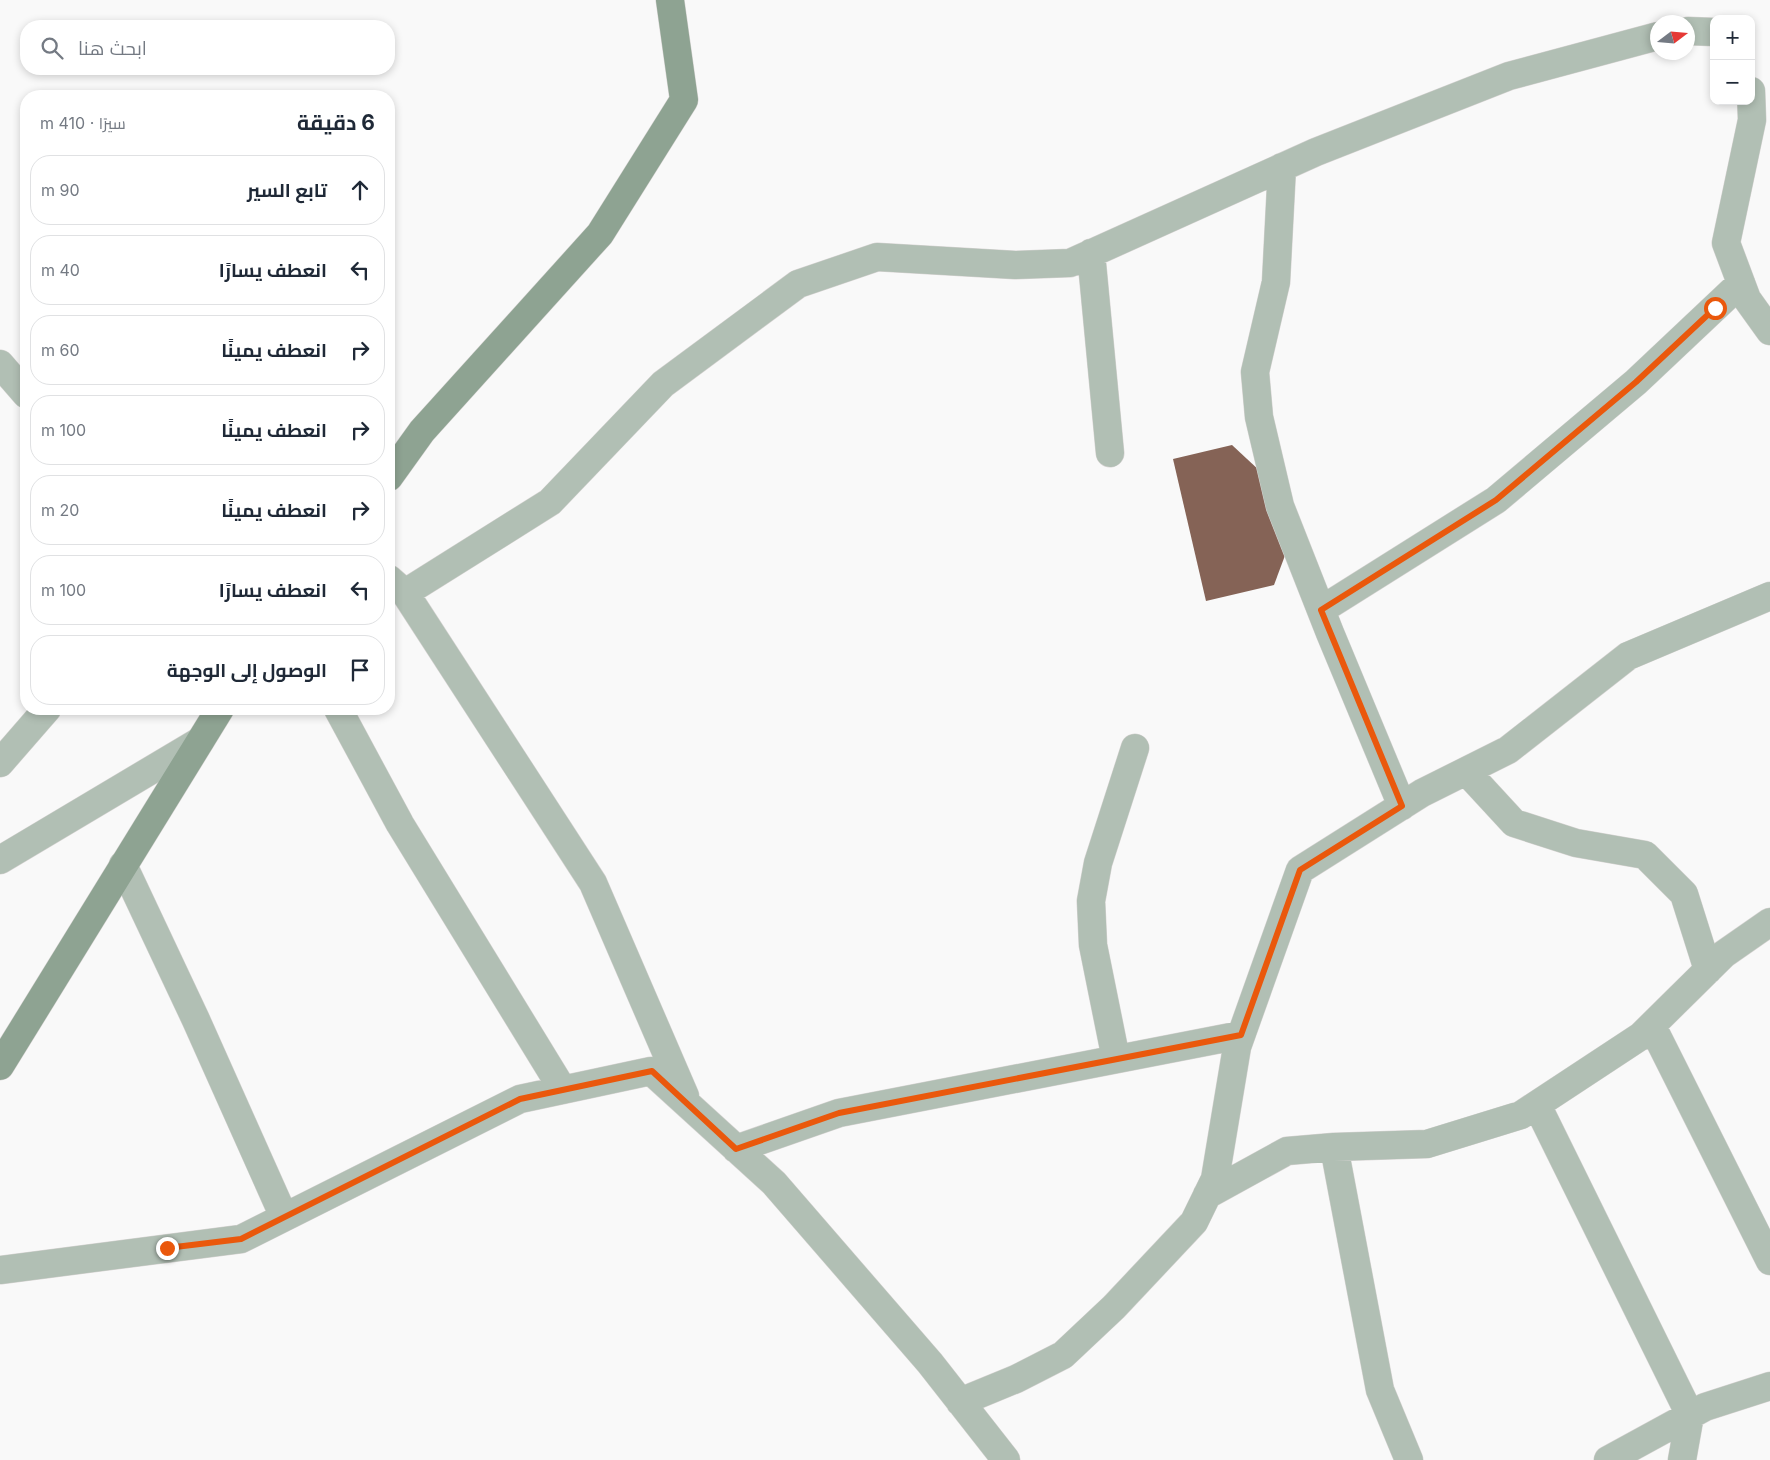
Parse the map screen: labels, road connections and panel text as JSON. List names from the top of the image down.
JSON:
{
  "north": "right",
  "page": {
    "map_buttons": ["+", "−"],
    "search": "ابحث هنا",
    "heading": ["6 دقيقة", "سيرًا · 410 m"],
    "list": [
      ["تابع السير", "90 m"],
      ["انعطف يسارًا", "40 m"],
      ["انعطف يمينًا", "60 m"],
      ["انعطف يمينًا", "100 m"],
      ["انعطف يمينًا", "20 m"],
      ["انعطف يسارًا", "100 m"],
      "الوصول إلى الوجهة"
    ]
  }
}
